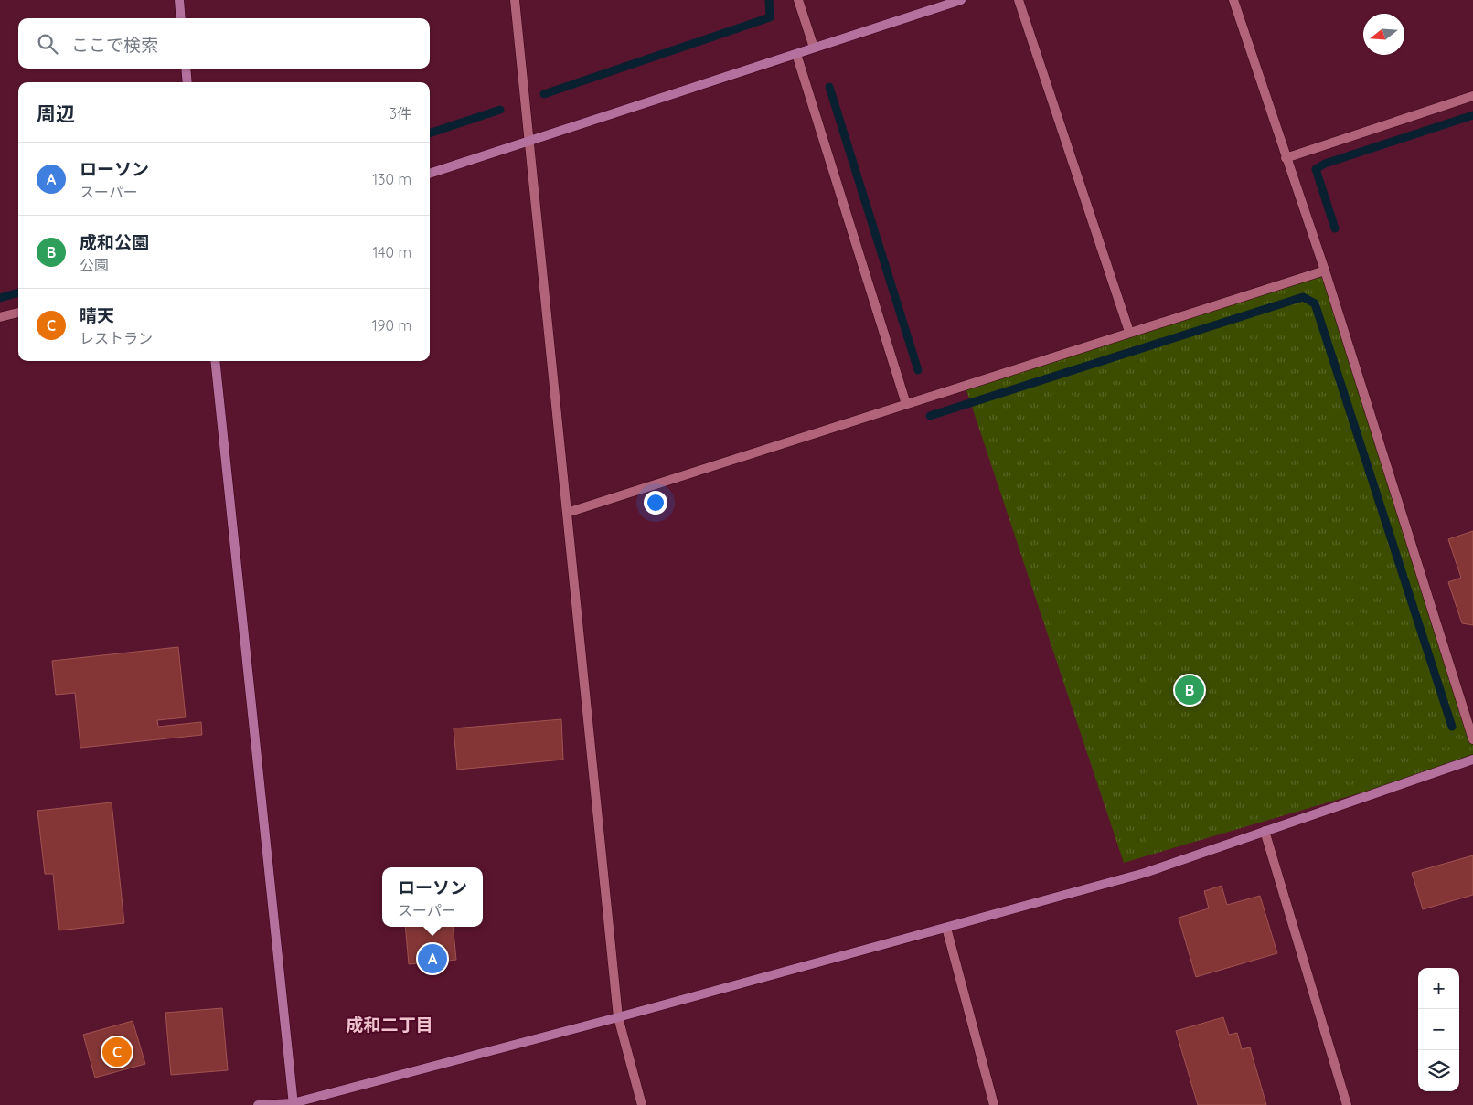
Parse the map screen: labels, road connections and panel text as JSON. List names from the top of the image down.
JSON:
{
  "districts": ["成和二丁目"],
  "north": "left",
  "page": {
    "search": "ここで検索",
    "heading": ["周辺", "3件"],
    "list": [
      {
        "mark": "A",
        "name": "ローソン",
        "note": "スーパー",
        "value": "130 m"
      },
      {
        "mark": "B",
        "name": "成和公園",
        "note": "公園",
        "value": "140 m"
      },
      {
        "mark": "C",
        "name": "晴天",
        "note": "レストラン",
        "value": "190 m"
      }
    ],
    "pins": ["B", "A", "C"],
    "popup": ["ローソン", "スーパー"],
    "map_buttons": ["+", "−"]
  }
}
